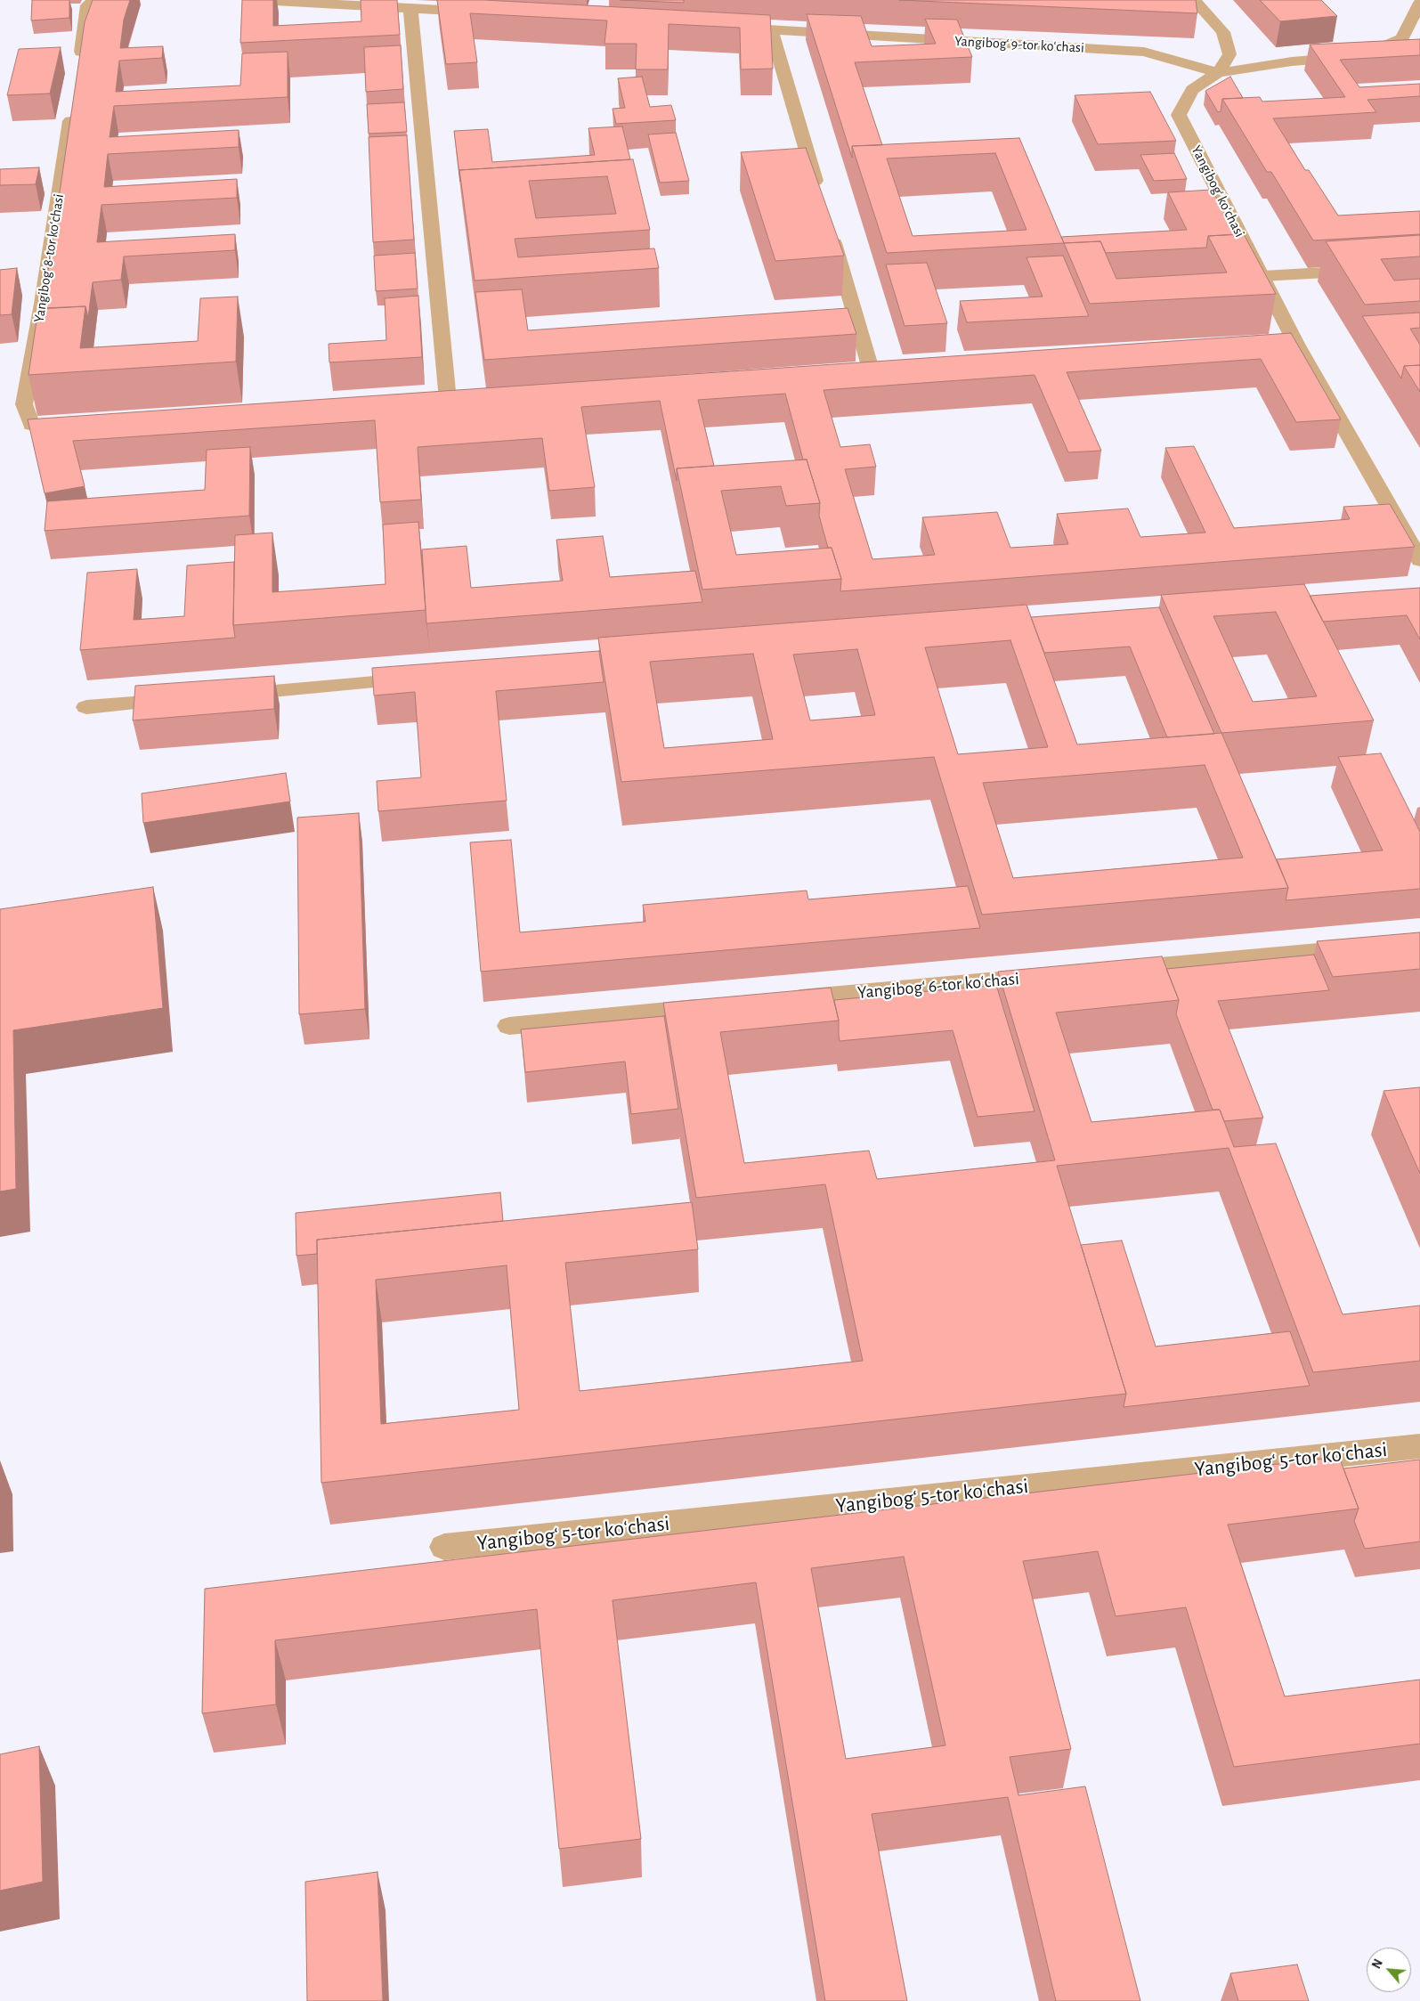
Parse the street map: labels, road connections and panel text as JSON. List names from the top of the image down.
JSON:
{
  "streets": {
    "street": [
      "Yangibogʻ 9-tor koʻchasi",
      "Yangibogʻ koʻchasi",
      "Yangibogʻ 8-tor koʻchasi",
      "Yangibogʻ 6-tor koʻchasi",
      "Yangibogʻ 5-tor koʻchasi"
    ]
  },
  "crossings": [
    ["Yangibogʻ 9-tor koʻchasi", "Yangibogʻ koʻchasi"]
  ],
  "north": "top left"
}
